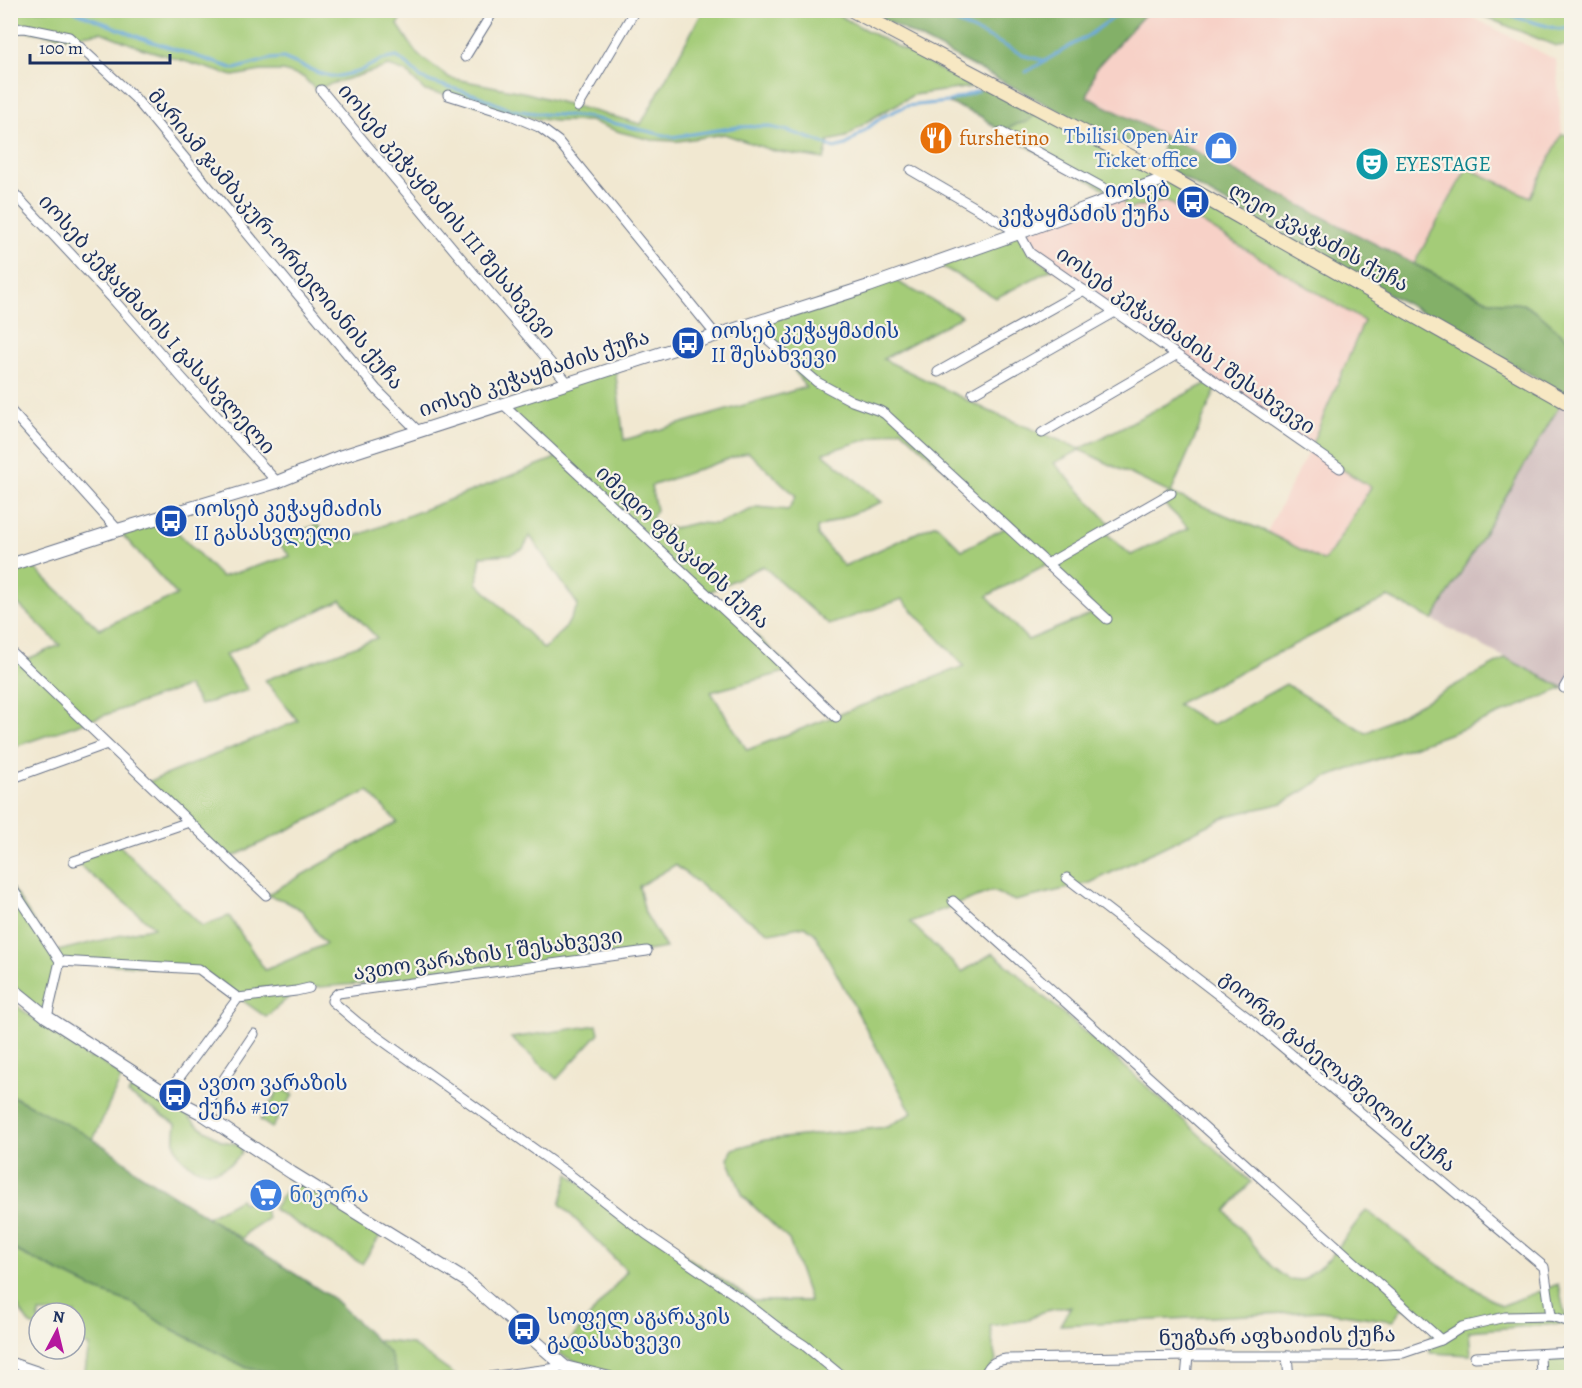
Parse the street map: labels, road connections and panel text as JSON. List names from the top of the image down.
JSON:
{
  "streets": {
    "main road": ["ლეო კვაჭაძის ქუჩა"],
    "street": [
      "იოსებ კეჭაყმაძის III შესახვევი",
      "მარიამ ჯამბაკურ-ორბელიანის ქუჩა",
      "იოსებ კეჭაყმაძის I გასასვლელი",
      "იოსებ კეჭაყმაძის I შესახვევი",
      "იოსებ კეჭაყმაძის ქუჩა",
      "იმედო ფხაკაძის ქუჩა",
      "ავთო ვარაზის I შესახვევი",
      "გიორგი გაბელაშვილის ქუჩა",
      "ნუგზარ აფხაიძის ქუჩა"
    ]
  },
  "crossings": [
    ["იოსებ კეჭაყმაძის III შესახვევი", "იოსებ კეჭაყმაძის ქუჩა"],
    ["ლეო კვაჭაძის ქუჩა", "იოსებ კეჭაყმაძის ქუჩა"],
    ["მარიამ ჯამბაკურ-ორბელიანის ქუჩა", "იოსებ კეჭაყმაძის ქუჩა"],
    ["იოსებ კეჭაყმაძის I გასასვლელი", "იოსებ კეჭაყმაძის ქუჩა"],
    ["იოსებ კეჭაყმაძის I შესახვევი", "იოსებ კეჭაყმაძის ქუჩა"],
    ["იოსებ კეჭაყმაძის ქუჩა", "იმედო ფხაკაძის ქუჩა"],
    ["გიორგი გაბელაშვილის ქუჩა", "ნუგზარ აფხაიძის ქუჩა"]
  ],
  "places": {
    "restaurant": ["furshetino"],
    "shop": ["Tbilisi Open Air Ticket office"],
    "theatre": ["EYESTAGE"],
    "bus stop": [
      "იოსებ კეჭაყმაძის ქუჩა",
      "იოსებ კეჭაყმაძის II შესახვევი",
      "იოსებ კეჭაყმაძის II გასასვლელი",
      "ავთო ვარაზის ქუჩა #107",
      "სოფელ აგარაკის გადასახვევი"
    ],
    "supermarket": ["ნიკორა"]
  },
  "scale_bar": "100 m",
  "north": "top"
}
